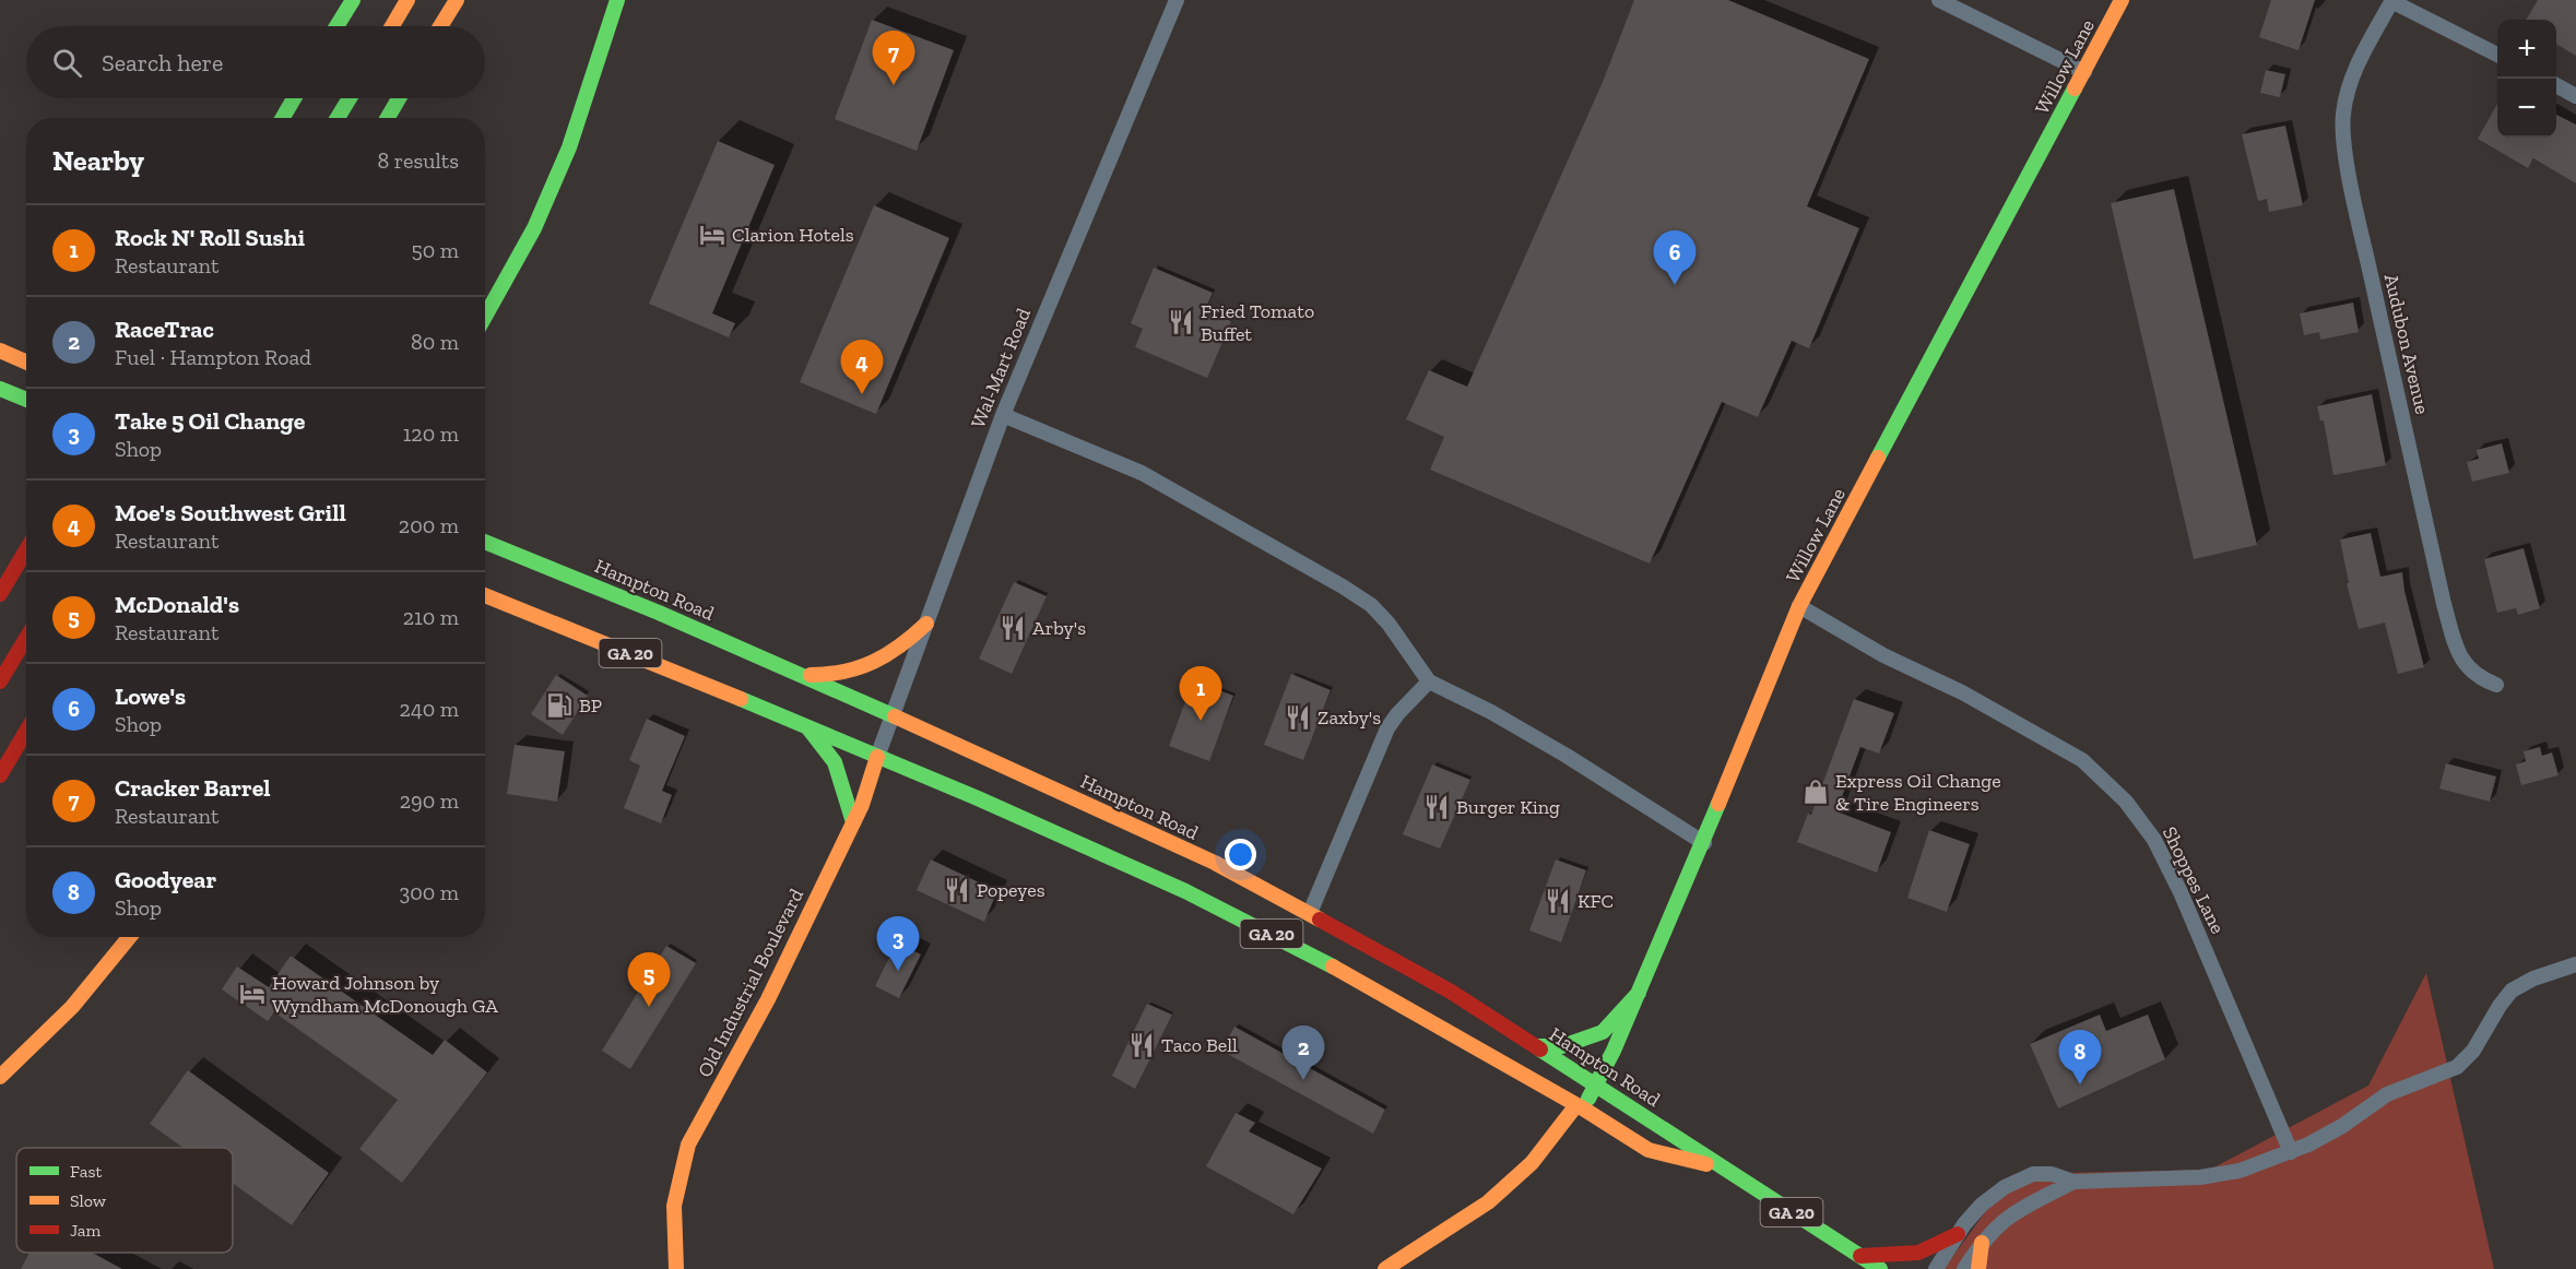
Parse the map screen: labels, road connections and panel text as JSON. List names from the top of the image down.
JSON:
{
  "streets": {
    "main road": [
      "Willow Lane",
      "Hampton Road",
      "GA 20",
      "Old Industrial Boulevard"
    ],
    "street": ["Audubon Avenue", "Wal-Mart Road", "Shoppes Lane"]
  },
  "crossings": [
    ["Willow Lane", "Hampton Road"],
    ["Willow Lane", "GA 20"],
    ["Willow Lane", "Shoppes Lane"],
    ["Wal-Mart Road", "Hampton Road"],
    ["Wal-Mart Road", "GA 20"],
    ["Wal-Mart Road", "Old Industrial Boulevard"],
    ["Hampton Road", "GA 20"],
    ["GA 20", "Old Industrial Boulevard"]
  ],
  "places": {
    "hotel": ["Clarion Hotels", "Howard Johnson by Wyndham McDonough GA"],
    "restaurant": [
      "Fried Tomato Buffet",
      "Arby's",
      "Zaxby's",
      "Burger King",
      "Popeyes",
      "KFC",
      "Taco Bell"
    ],
    "fuel station": ["BP"],
    "shop": ["Express Oil Change & Tire Engineers"]
  },
  "legend": ["Fast", "Slow", "Jam"],
  "page": {
    "map_buttons": ["+", "−"],
    "search": "Search here",
    "pins": [
      "7",
      "6",
      "4",
      "1",
      "3",
      "5",
      "2",
      "8"
    ],
    "heading": ["Nearby", "8 results"],
    "list": [
      {
        "mark": "1",
        "name": "Rock N' Roll Sushi",
        "note": "Restaurant",
        "value": "50 m"
      },
      {
        "mark": "2",
        "name": "RaceTrac",
        "note": "Fuel · Hampton Road",
        "value": "80 m"
      },
      {
        "mark": "3",
        "name": "Take 5 Oil Change",
        "note": "Shop",
        "value": "120 m"
      },
      {
        "mark": "4",
        "name": "Moe's Southwest Grill",
        "note": "Restaurant",
        "value": "200 m"
      },
      {
        "mark": "5",
        "name": "McDonald's",
        "note": "Restaurant",
        "value": "210 m"
      },
      {
        "mark": "6",
        "name": "Lowe's",
        "note": "Shop",
        "value": "240 m"
      },
      {
        "mark": "7",
        "name": "Cracker Barrel",
        "note": "Restaurant",
        "value": "290 m"
      },
      {
        "mark": "8",
        "name": "Goodyear",
        "note": "Shop",
        "value": "300 m"
      }
    ]
  }
}
